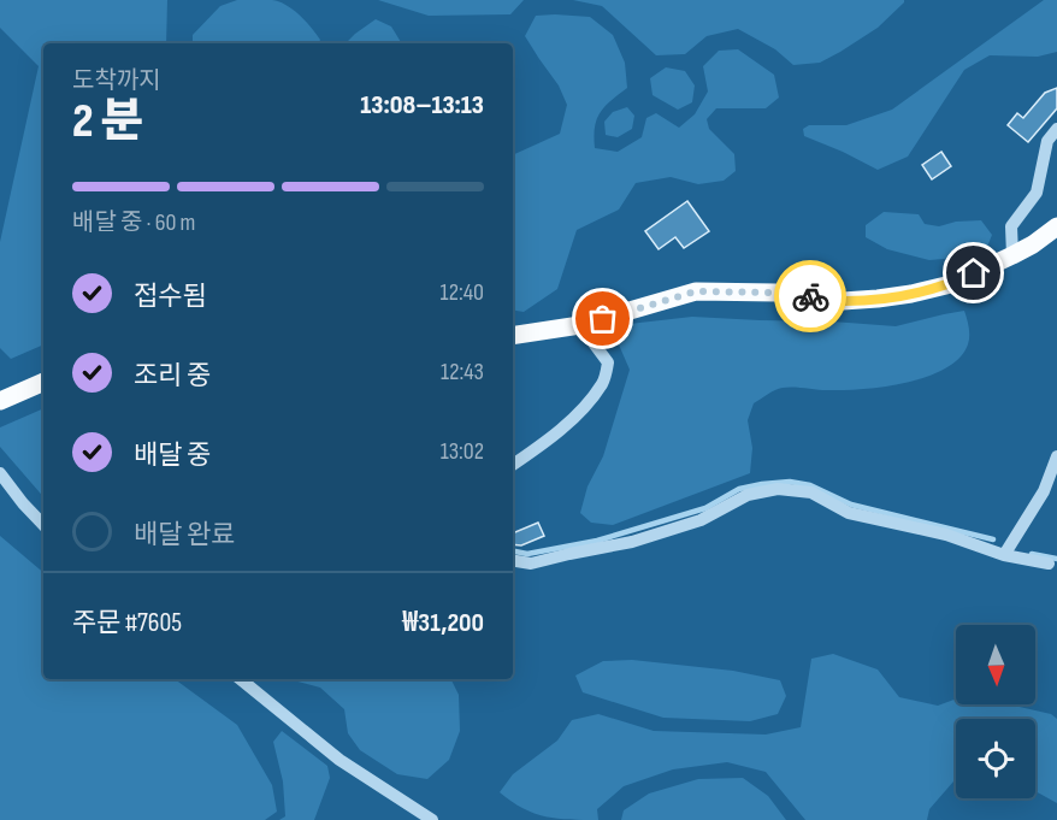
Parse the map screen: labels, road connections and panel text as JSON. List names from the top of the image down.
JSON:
{
  "north": "bottom",
  "page": {
    "heading": ["2 분", "도착까지", "13:08–13:13"],
    "panel": ["주문 #7605", "₩31,200"],
    "bar": "배달 중 · 60 m",
    "list": [
      ["접수됨", "12:40"],
      ["조리 중", "12:43"],
      ["배달 중", "13:02"],
      "배달 완료"
    ]
  }
}
